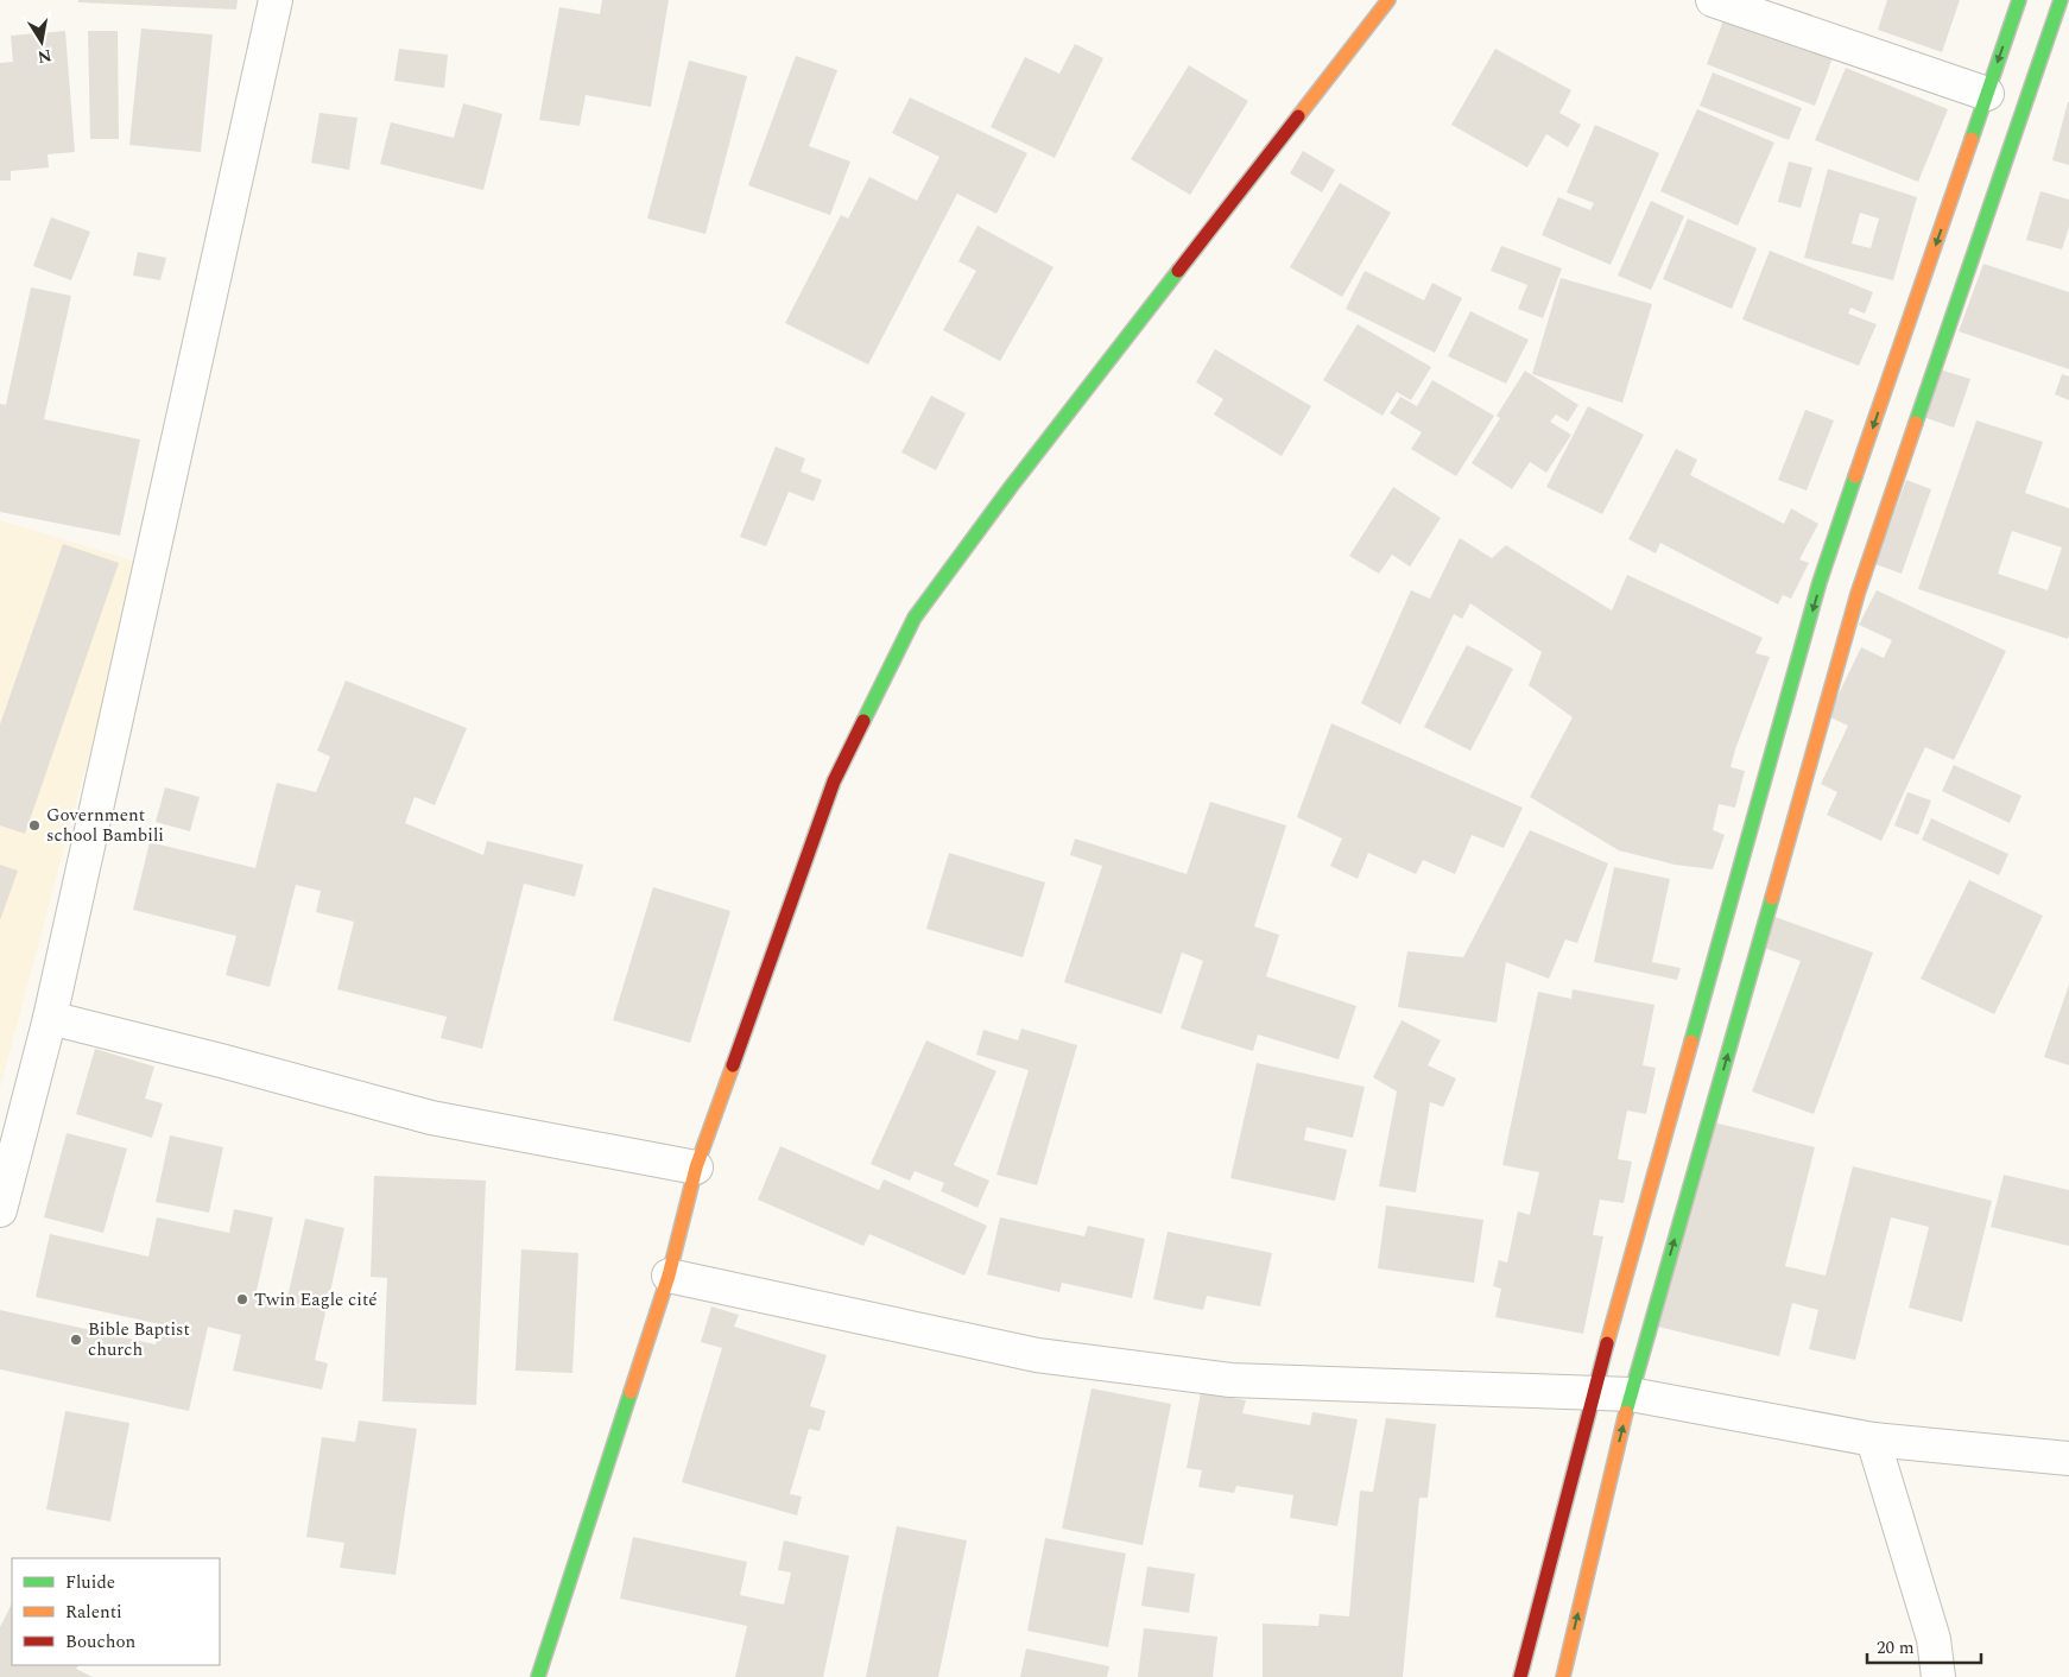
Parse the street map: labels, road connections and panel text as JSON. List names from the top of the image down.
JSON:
{
  "places": ["Government school Bambili", "Twin Eagle cité", "Bible Baptist church"],
  "legend": ["Fluide", "Ralenti", "Bouchon"],
  "scale_bar": "20 m",
  "north": "bottom"
}
